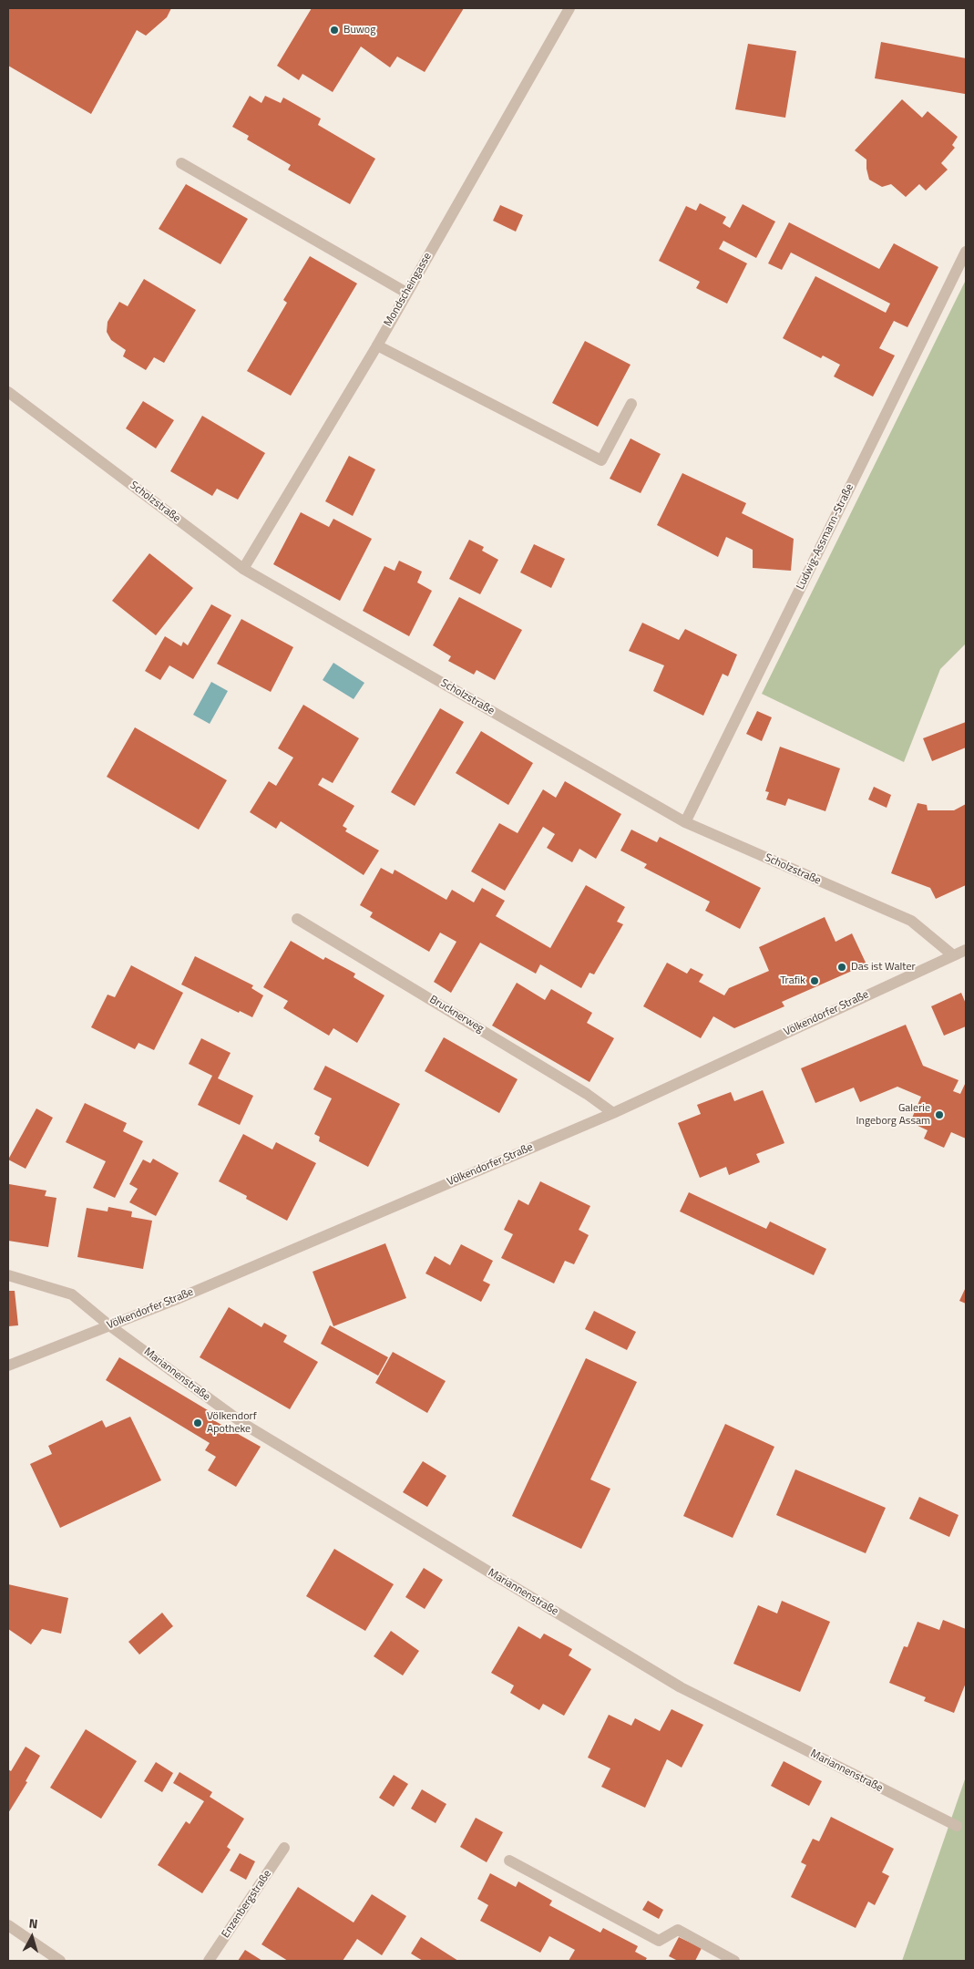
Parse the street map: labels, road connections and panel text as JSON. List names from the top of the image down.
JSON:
{
  "streets": {
    "street": [
      "Mondscheingasse",
      "Scholzstraße",
      "Ludwig-Assmann-Straße",
      "Völkendorfer Straße",
      "Brucknerweg",
      "Mariannenstraße",
      "Enzenbergstraße"
    ]
  },
  "crossings": [
    ["Mondscheingasse", "Scholzstraße"],
    ["Scholzstraße", "Ludwig-Assmann-Straße"],
    ["Scholzstraße", "Völkendorfer Straße"],
    ["Völkendorfer Straße", "Brucknerweg"],
    ["Völkendorfer Straße", "Mariannenstraße"]
  ],
  "places": [
    "Buwog",
    "Das ist Walter",
    "Trafik",
    "Galerie Ingeborg Assam",
    "Völkendorf Apotheke"
  ],
  "north": "top"
}
